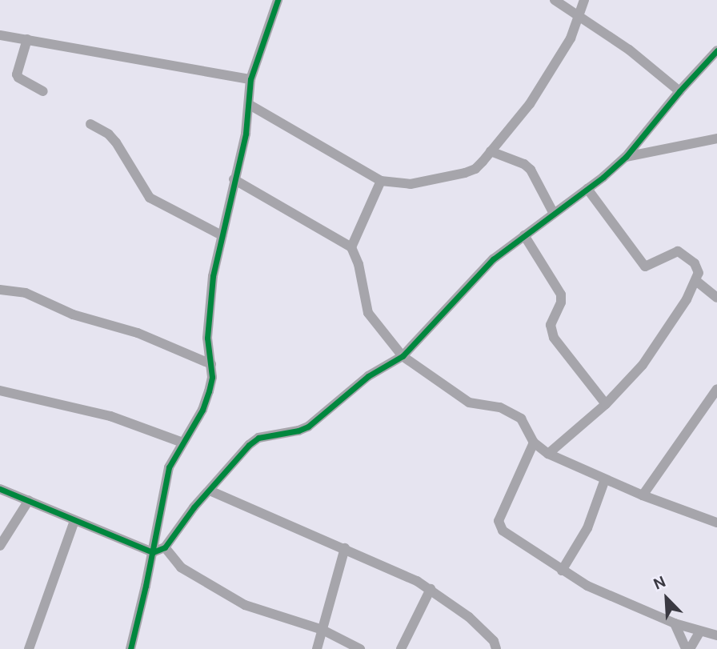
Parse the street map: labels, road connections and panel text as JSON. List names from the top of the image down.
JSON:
{
  "north": "top left"
}
